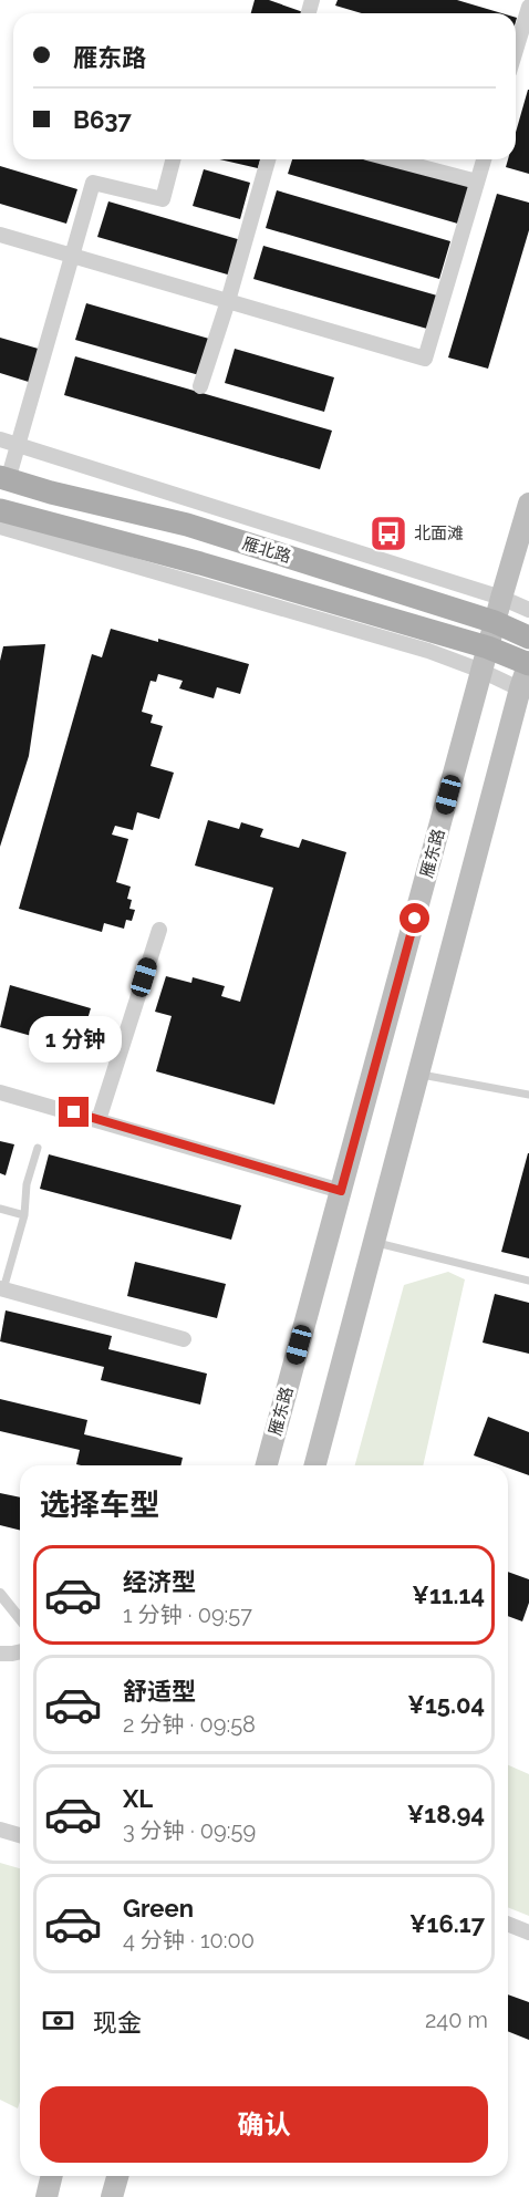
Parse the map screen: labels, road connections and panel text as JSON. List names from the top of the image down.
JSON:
{
  "streets": {
    "main road": ["雁北路", "雁东路"]
  },
  "crossings": [
    ["雁北路", "雁东路"]
  ],
  "places": {
    "bus stop": ["北面滩"]
  },
  "page": {
    "banner": ["雁东路", "B637"],
    "bubble": "1 分钟",
    "heading": "选择车型",
    "list": [
      {
        "name": "经济型",
        "note": "1 分钟 · 09:57",
        "value": "¥11.14"
      },
      {
        "name": "舒适型",
        "note": "2 分钟 · 09:58",
        "value": "¥15.04"
      },
      {
        "name": "XL",
        "note": "3 分钟 · 09:59",
        "value": "¥18.94"
      },
      {
        "name": "Green",
        "note": "4 分钟 · 10:00",
        "value": "¥16.17"
      }
    ],
    "pay": ["现金", "240 m"],
    "buttons": "确认"
  }
}
